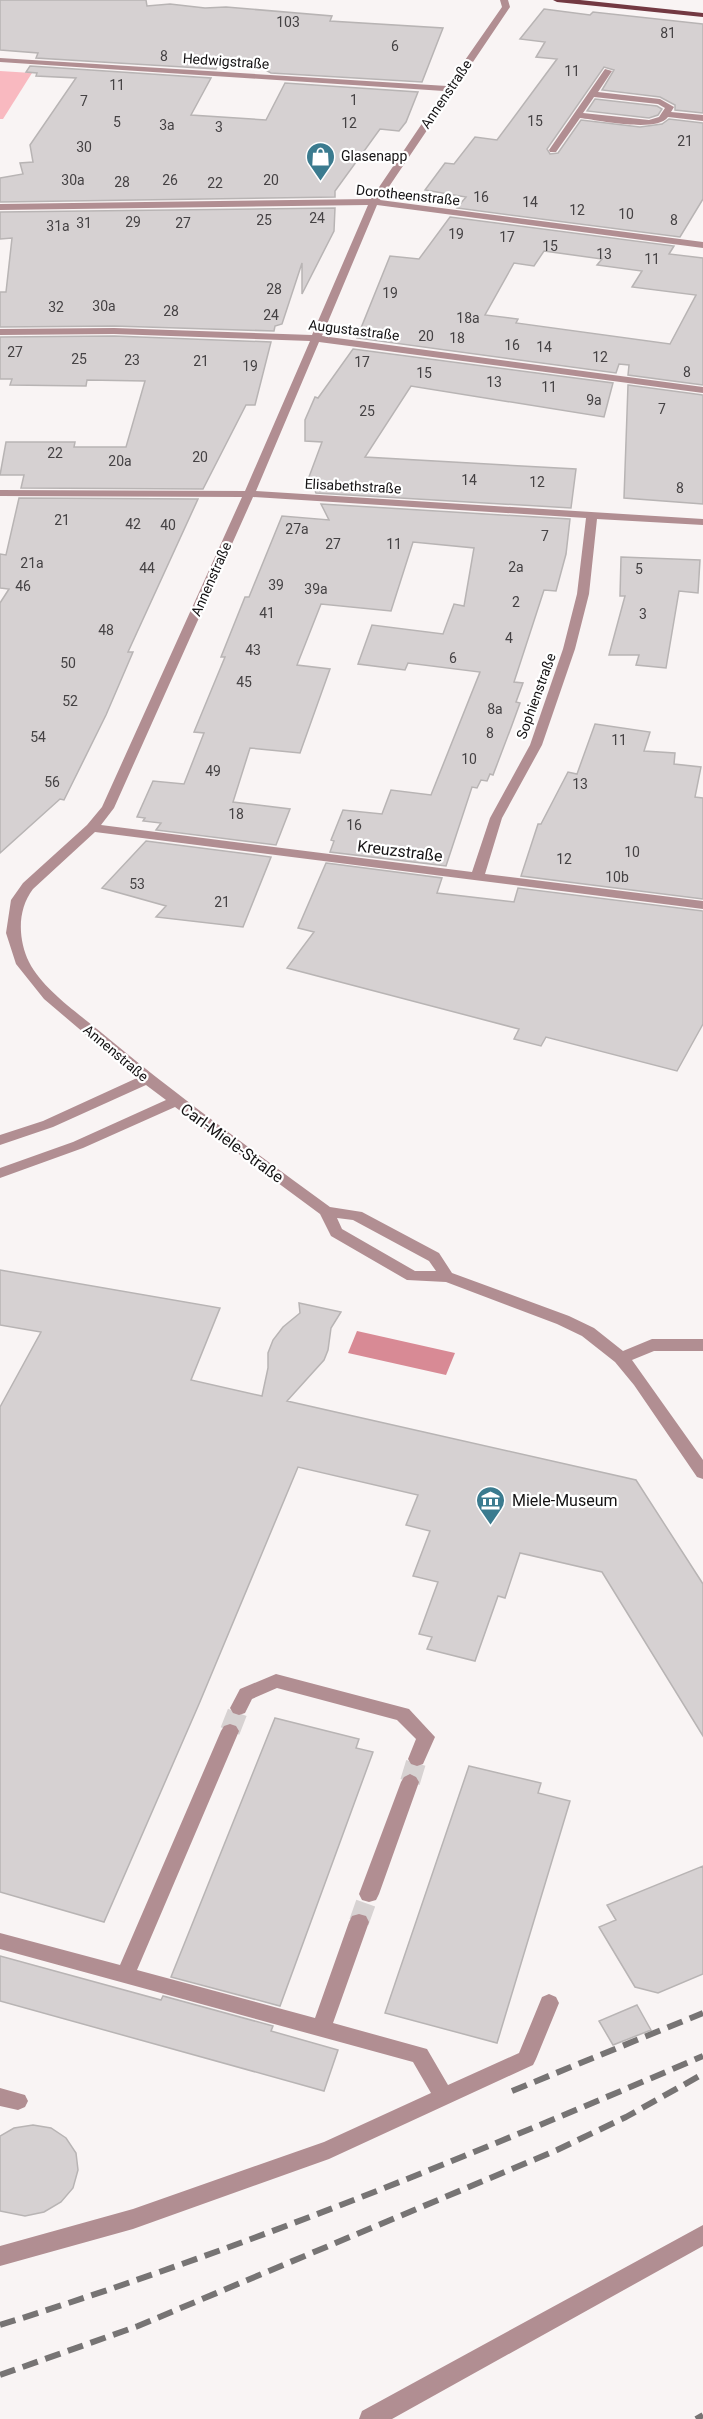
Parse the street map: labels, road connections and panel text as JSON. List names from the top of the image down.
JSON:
{
  "streets": {
    "street": [
      "Hedwigstraße",
      "Annenstraße",
      "Dorotheenstraße",
      "Augustastraße",
      "Elisabethstraße",
      "Sophienstraße",
      "Kreuzstraße",
      "Carl-Miele-Straße"
    ]
  },
  "crossings": [
    ["Hedwigstraße", "Annenstraße"],
    ["Annenstraße", "Dorotheenstraße"],
    ["Annenstraße", "Augustastraße"],
    ["Annenstraße", "Elisabethstraße"],
    ["Annenstraße", "Kreuzstraße"],
    ["Annenstraße", "Carl-Miele-Straße"],
    ["Elisabethstraße", "Sophienstraße"],
    ["Sophienstraße", "Kreuzstraße"]
  ],
  "places": {
    "shop": ["Glasenapp"],
    "museum": ["Miele-Museum"]
  },
  "house_numbers": [
    "103",
    "81",
    "6",
    "8",
    "11",
    "11",
    "1",
    "7",
    "15",
    "5",
    "12",
    "3a",
    "3",
    "21",
    "30",
    "30a",
    "26",
    "20",
    "28",
    "22",
    "16",
    "14",
    "12",
    "10",
    "24",
    "25",
    "8",
    "29",
    "31",
    "27",
    "31a",
    "19",
    "17",
    "15",
    "13",
    "11",
    "28",
    "19",
    "30a",
    "32",
    "28",
    "24",
    "18a",
    "20",
    "18",
    "16",
    "14",
    "27",
    "12",
    "25",
    "23",
    "21",
    "17",
    "19",
    "8",
    "15",
    "13",
    "11",
    "9a",
    "7",
    "25",
    "22",
    "20",
    "20a",
    "14",
    "12",
    "8",
    "21",
    "42",
    "40",
    "27a",
    "7",
    "27",
    "11",
    "21a",
    "2a",
    "44",
    "5",
    "39",
    "46",
    "39a",
    "2",
    "41",
    "3",
    "48",
    "4",
    "43",
    "6",
    "50",
    "45",
    "52",
    "8a",
    "8",
    "54",
    "11",
    "10",
    "49",
    "56",
    "13",
    "18",
    "16",
    "10",
    "12",
    "10b",
    "53",
    "21"
  ]
}
